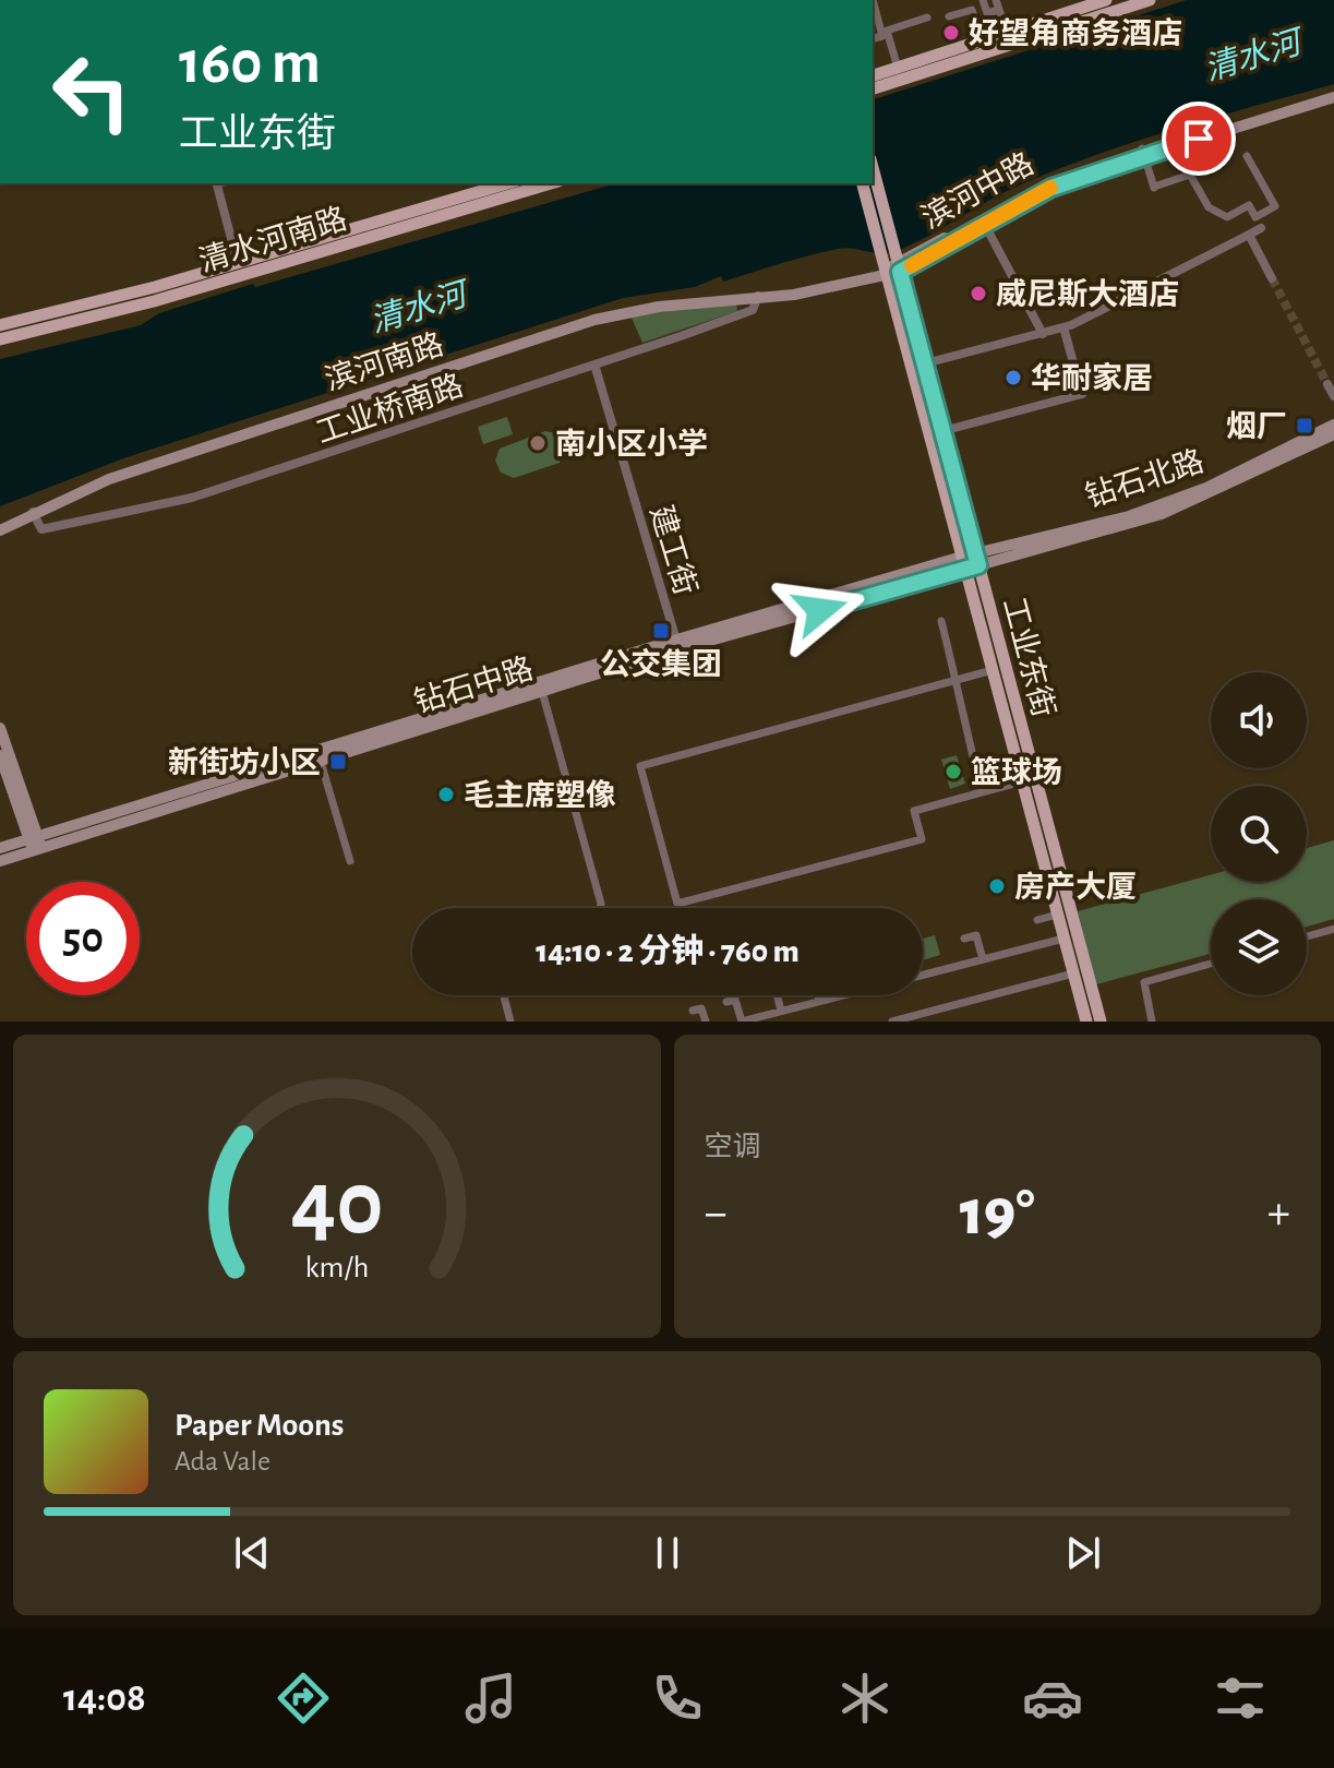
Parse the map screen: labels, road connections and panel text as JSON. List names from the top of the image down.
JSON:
{
  "streets": {
    "main road": [
      "滨河中路",
      "清水河南路",
      "滨河南路",
      "钻石北路",
      "工业东街",
      "钻石中路"
    ],
    "street": ["工业桥南路", "建工街"]
  },
  "crossings": [
    ["滨河中路", "滨河南路"],
    ["滨河中路", "工业东街"],
    ["滨河南路", "工业桥南路"],
    ["滨河南路", "工业东街"],
    ["工业桥南路", "建工街"],
    ["钻石北路", "工业东街"],
    ["钻石北路", "钻石中路"],
    ["建工街", "钻石中路"],
    ["工业东街", "钻石中路"]
  ],
  "water": ["清水河"],
  "places": {
    "other": [
      "好望角商务酒店",
      "威尼斯大酒店",
      "华耐家居",
      "南小区小学",
      "篮球场",
      "毛主席塑像",
      "房产大厦"
    ],
    "transit": ["烟厂", "公交集团", "新街坊小区"]
  },
  "page": {
    "turn": ["160 m", "工业东街"],
    "limit": "50",
    "trip": "14:10 · 2 分钟 · 760 m",
    "tile": "空调",
    "heat": ["−", "19°", "+"],
    "song": ["Paper Moons", "Ada Vale"],
    "tabs": "14:08",
    "gauge": ["40", "km/h"]
  }
}
